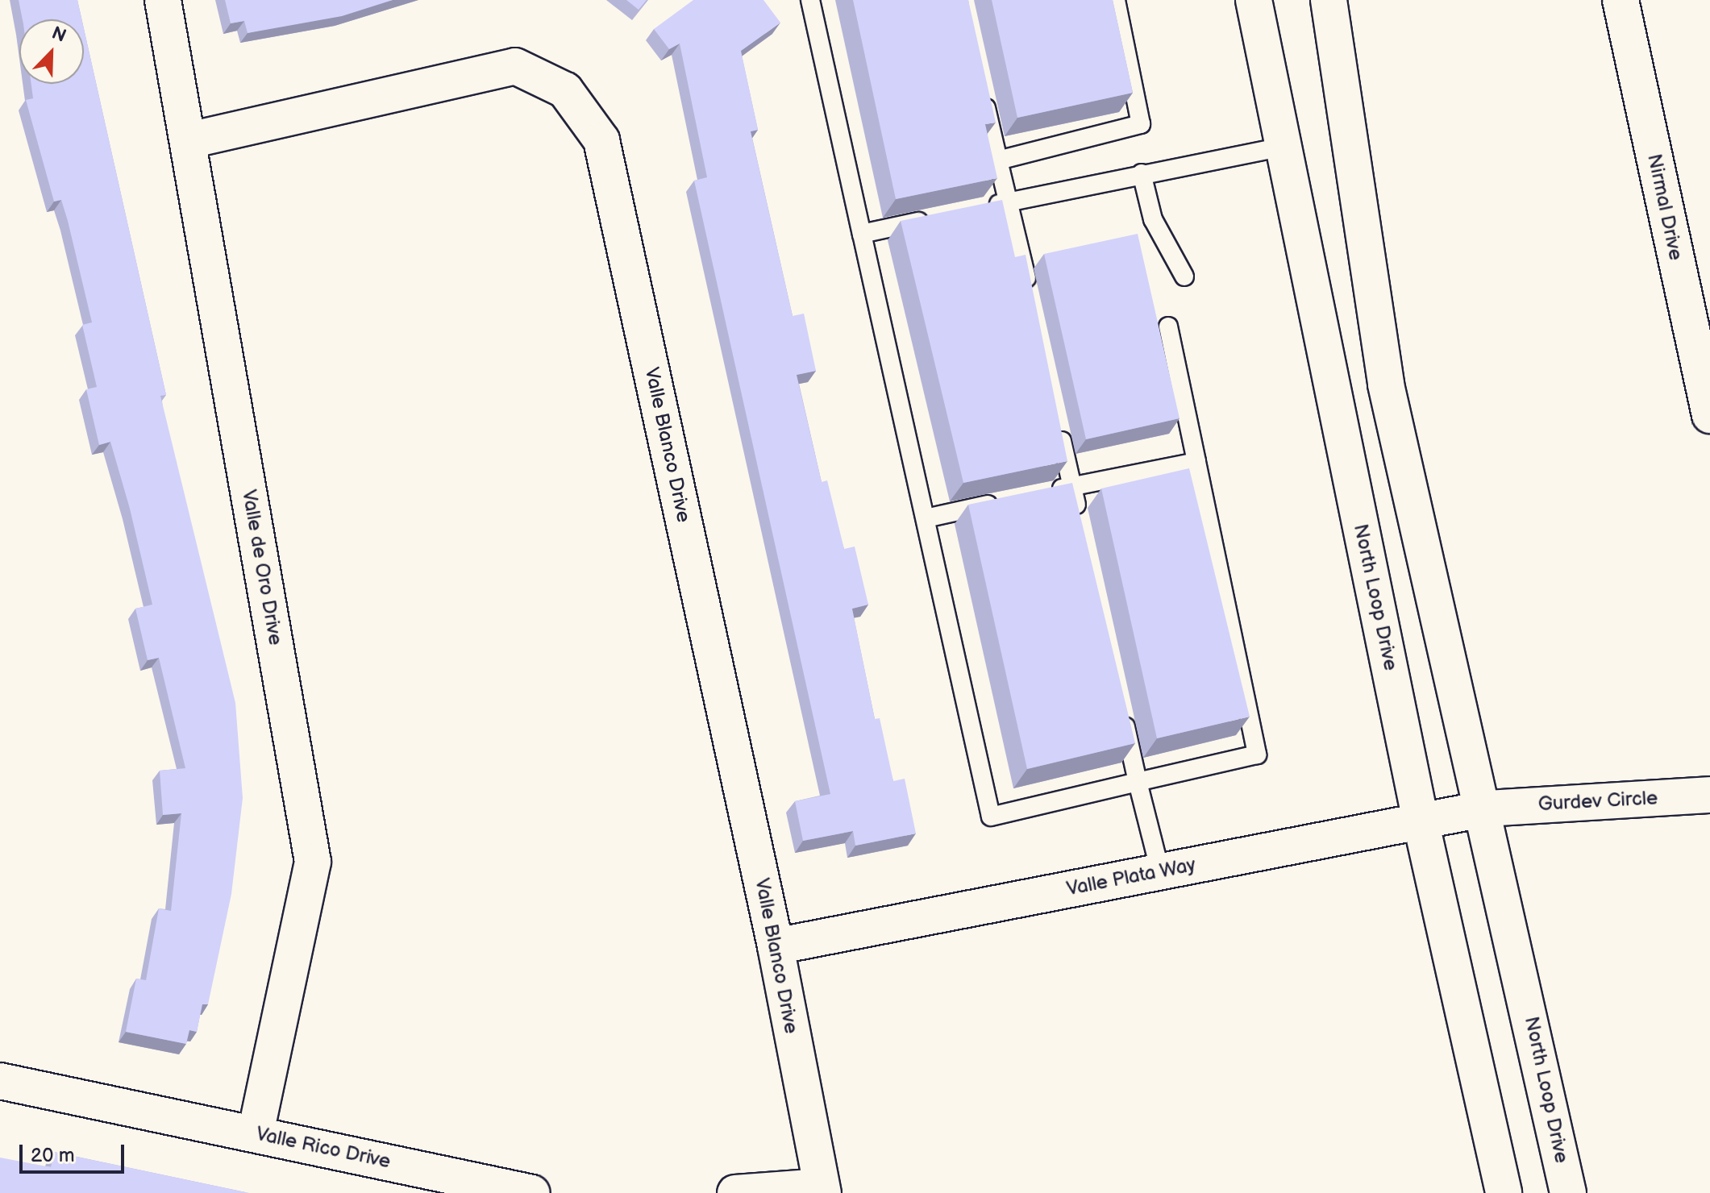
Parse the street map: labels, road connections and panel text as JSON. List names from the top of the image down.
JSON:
{
  "streets": {
    "street": [
      "Nirmal Drive",
      "Valle Blanco Drive",
      "Valle de Oro Drive",
      "North Loop Drive",
      "Gurdev Circle",
      "Valle Plata Way",
      "Valle Rico Drive"
    ]
  },
  "crossings": [
    ["Valle Blanco Drive", "Valle de Oro Drive"],
    ["Valle Blanco Drive", "Valle Plata Way"],
    ["Valle de Oro Drive", "Valle Rico Drive"],
    ["North Loop Drive", "Gurdev Circle"],
    ["North Loop Drive", "Valle Plata Way"],
    ["Gurdev Circle", "Valle Plata Way"]
  ],
  "scale_bar": "20 m",
  "north": "top right"
}
